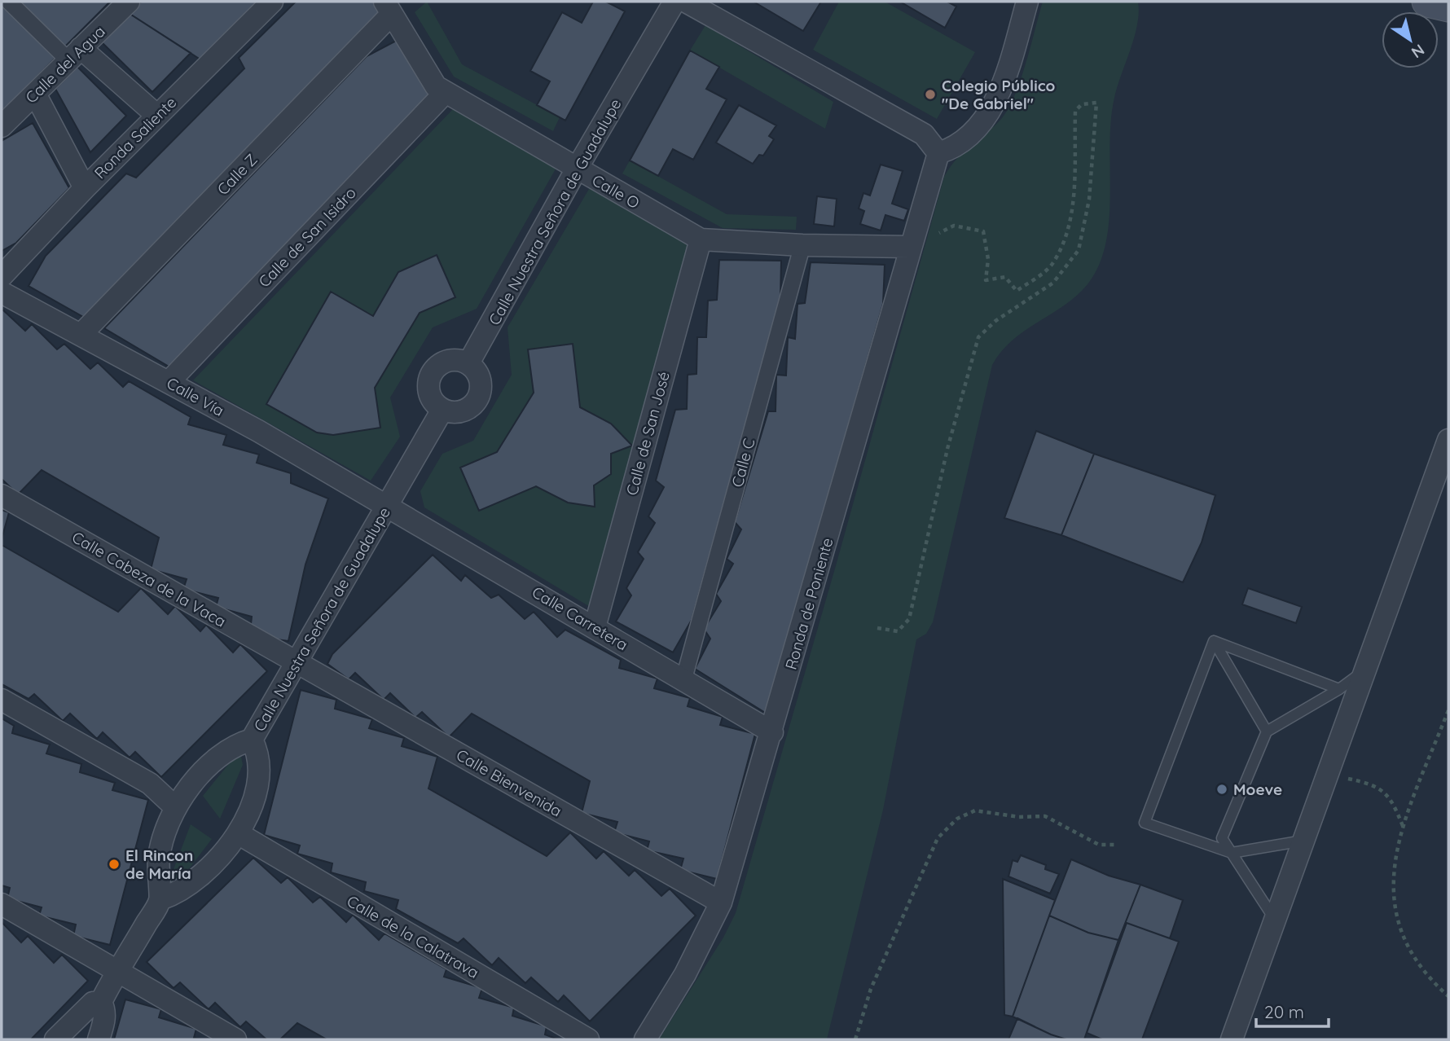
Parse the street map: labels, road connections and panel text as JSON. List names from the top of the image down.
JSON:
{
  "streets": {
    "street": [
      "Calle del Agua",
      "Ronda Saliente",
      "Calle Z",
      "Calle O",
      "Calle Nuestra Señora de Guadalupe",
      "Calle de San Isidro",
      "Calle Vía",
      "Calle de San José",
      "Calle C",
      "Calle Cabeza de la Vaca",
      "Ronda de Poniente",
      "Calle Carretera",
      "Calle Bienvenida",
      "Calle de la Calatrava"
    ]
  },
  "crossings": [
    ["Calle Z", "Calle O"],
    ["Calle Z", "Calle Vía"],
    ["Calle O", "Calle Nuestra Señora de Guadalupe"],
    ["Calle O", "Calle de San Isidro"],
    ["Calle O", "Calle de San José"],
    ["Calle O", "Calle C"],
    ["Calle O", "Ronda de Poniente"],
    ["Calle Nuestra Señora de Guadalupe", "Calle Vía"],
    ["Calle Nuestra Señora de Guadalupe", "Calle Cabeza de la Vaca"],
    ["Calle Nuestra Señora de Guadalupe", "Calle Carretera"],
    ["Calle Nuestra Señora de Guadalupe", "Calle Bienvenida"],
    ["Calle Nuestra Señora de Guadalupe", "Calle de la Calatrava"],
    ["Calle de San Isidro", "Calle Vía"],
    ["Calle Vía", "Calle Carretera"],
    ["Calle de San José", "Calle Carretera"],
    ["Calle C", "Calle Carretera"],
    ["Calle Cabeza de la Vaca", "Calle Bienvenida"],
    ["Ronda de Poniente", "Calle Carretera"],
    ["Ronda de Poniente", "Calle Bienvenida"]
  ],
  "places": ["Colegio Público \"De Gabriel\"", "Moeve", "El Rincon de María"],
  "scale_bar": "20 m",
  "north": "bottom right"
}
